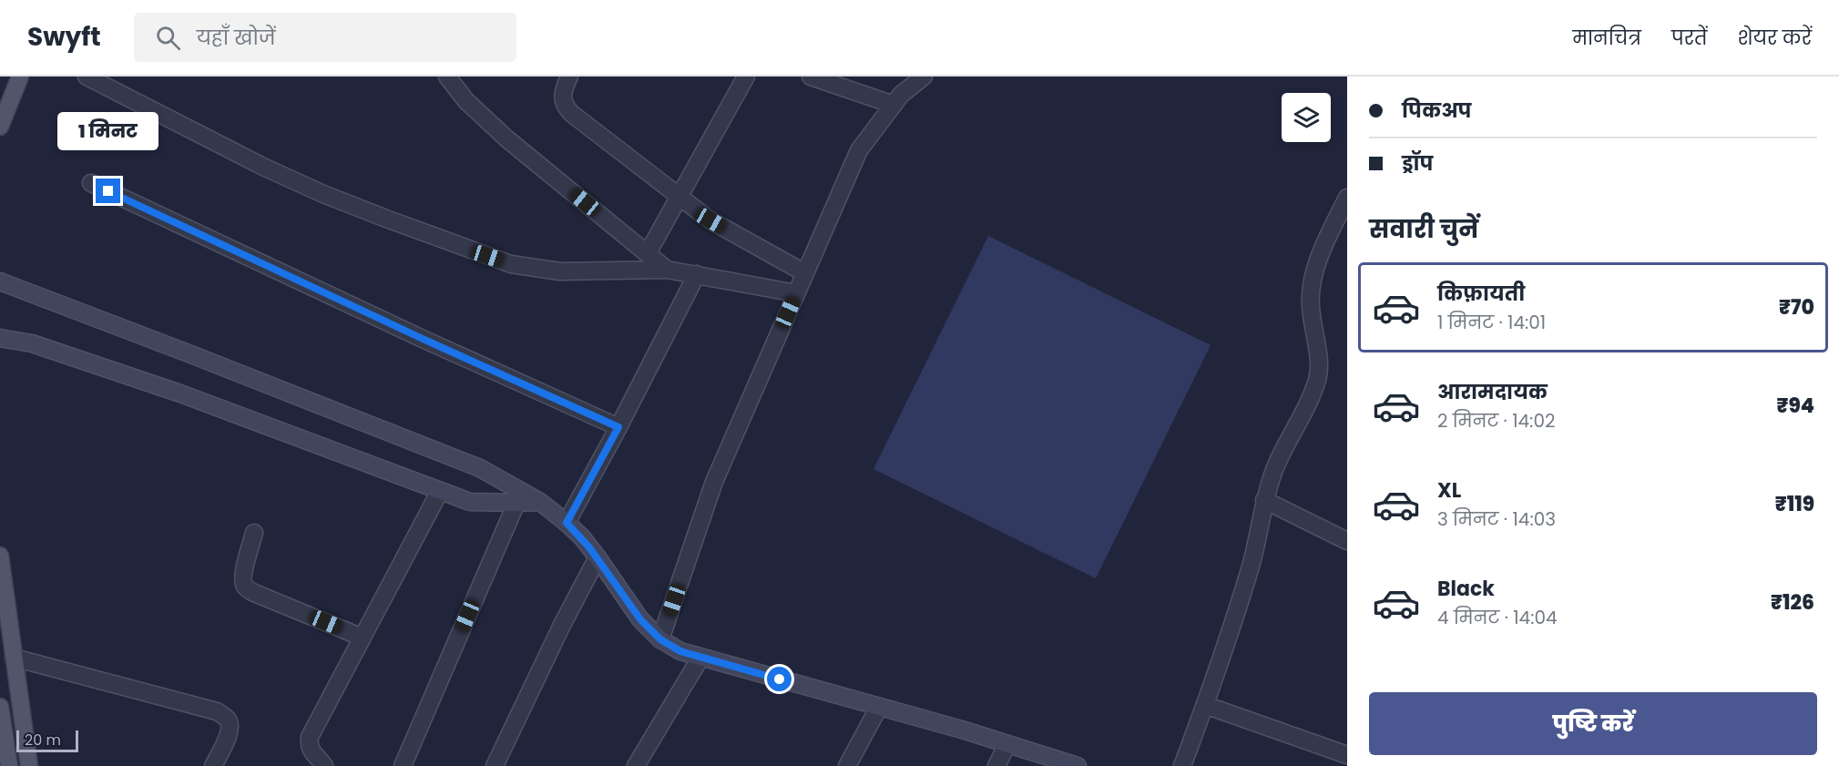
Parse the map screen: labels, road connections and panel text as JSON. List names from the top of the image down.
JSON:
{
  "scale_bar": "20 m",
  "page": {
    "header": "Swyft",
    "search": "यहाँ खोजें",
    "nav": ["मानचित्र", "परतें", "शेयर करें"],
    "banner": ["पिकअप", "ड्रॉप"],
    "bubble": "1 मिनट",
    "heading": "सवारी चुनें",
    "list": [
      {
        "name": "किफ़ायती",
        "note": "1 मिनट · 14:01",
        "value": "₹70"
      },
      {
        "name": "आरामदायक",
        "note": "2 मिनट · 14:02",
        "value": "₹94"
      },
      {
        "name": "XL",
        "note": "3 मिनट · 14:03",
        "value": "₹119"
      },
      {
        "name": "Black",
        "note": "4 मिनट · 14:04",
        "value": "₹126"
      }
    ],
    "buttons": "पुष्टि करें",
    "scale": "20 m"
  }
}
